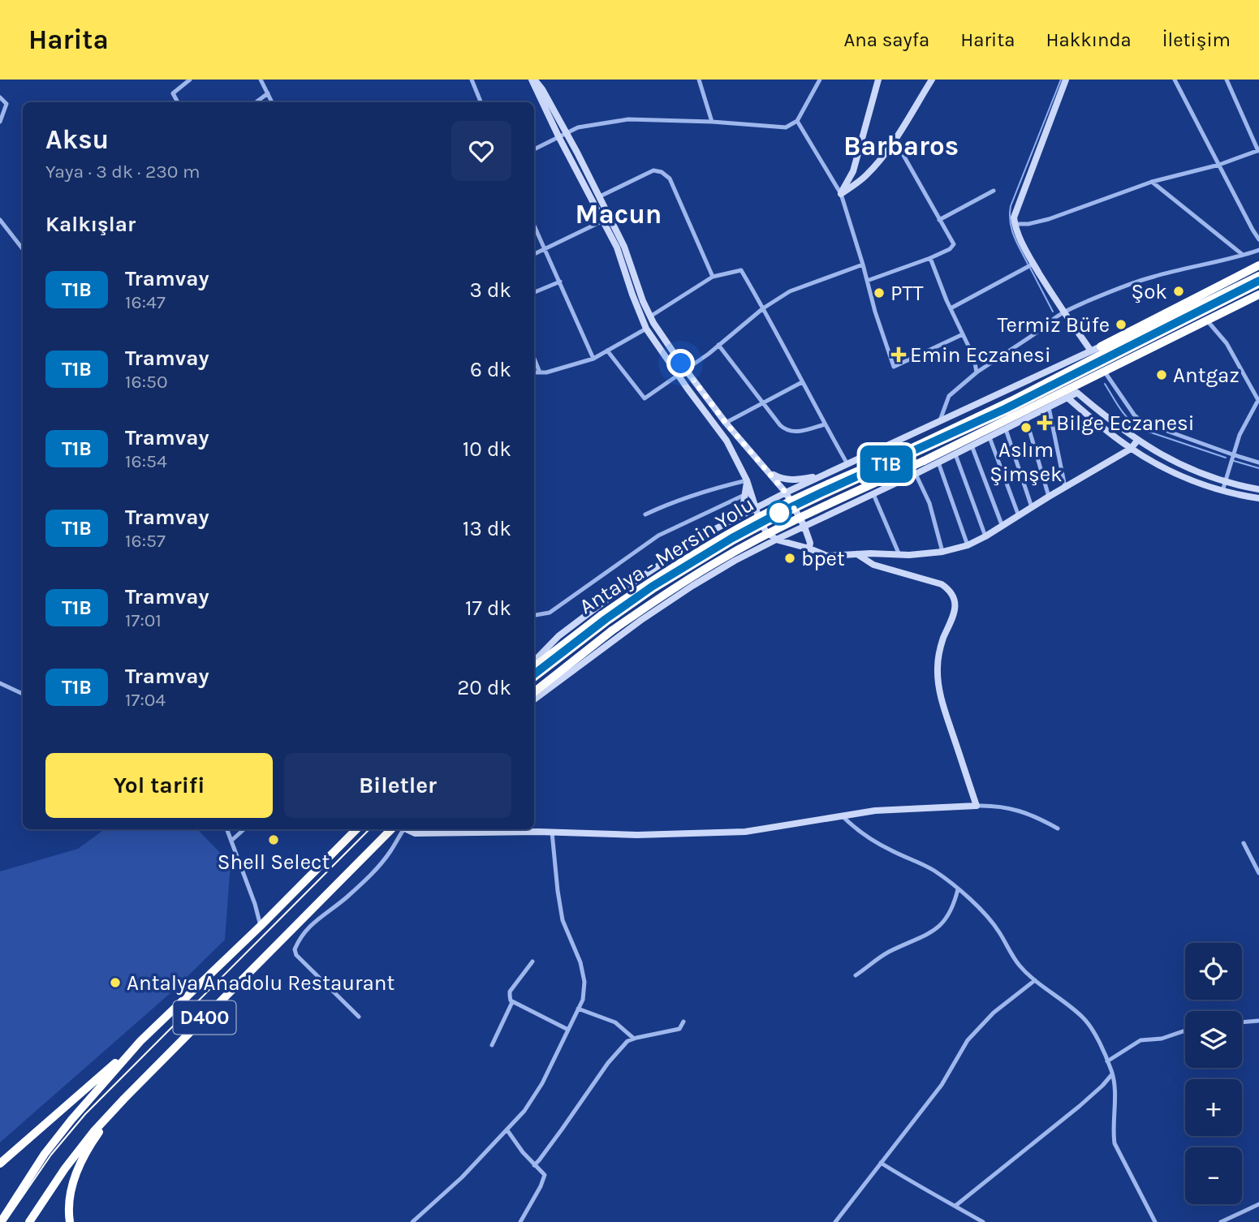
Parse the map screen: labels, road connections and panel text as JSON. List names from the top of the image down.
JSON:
{
  "streets": {
    "highway": ["Antalya - Mersin Yolu", "D400"]
  },
  "districts": ["Barbaros", "Macun"],
  "places": {
    "other": [
      "Şok",
      "PTT",
      "Termiz Büfe",
      "Antgaz",
      "Aslım Şimşek",
      "bpet",
      "Shell Select",
      "Antalya Anadolu Restaurant"
    ],
    "health": ["Emin Eczanesi", "Bilge Eczanesi"]
  },
  "lines": ["tram line T1B"],
  "page": {
    "header": "Harita",
    "nav": [
      "Ana sayfa",
      "Harita",
      "Hakkında",
      "İletişim"
    ],
    "on_map": "T1B",
    "heading": [
      ["Aksu", "Yaya · 3 dk · 230 m"],
      "Kalkışlar"
    ],
    "list": [
      {
        "mark": "T1B",
        "name": "Tramvay",
        "note": "16:47",
        "value": "3 dk"
      },
      {
        "mark": "T1B",
        "name": "Tramvay",
        "note": "16:50",
        "value": "6 dk"
      },
      {
        "mark": "T1B",
        "name": "Tramvay",
        "note": "16:54",
        "value": "10 dk"
      },
      {
        "mark": "T1B",
        "name": "Tramvay",
        "note": "16:57",
        "value": "13 dk"
      },
      {
        "mark": "T1B",
        "name": "Tramvay",
        "note": "17:01",
        "value": "17 dk"
      },
      {
        "mark": "T1B",
        "name": "Tramvay",
        "note": "17:04",
        "value": "20 dk"
      }
    ],
    "buttons": ["Yol tarifi", "Biletler"],
    "map_buttons": ["+", "−"]
  }
}
